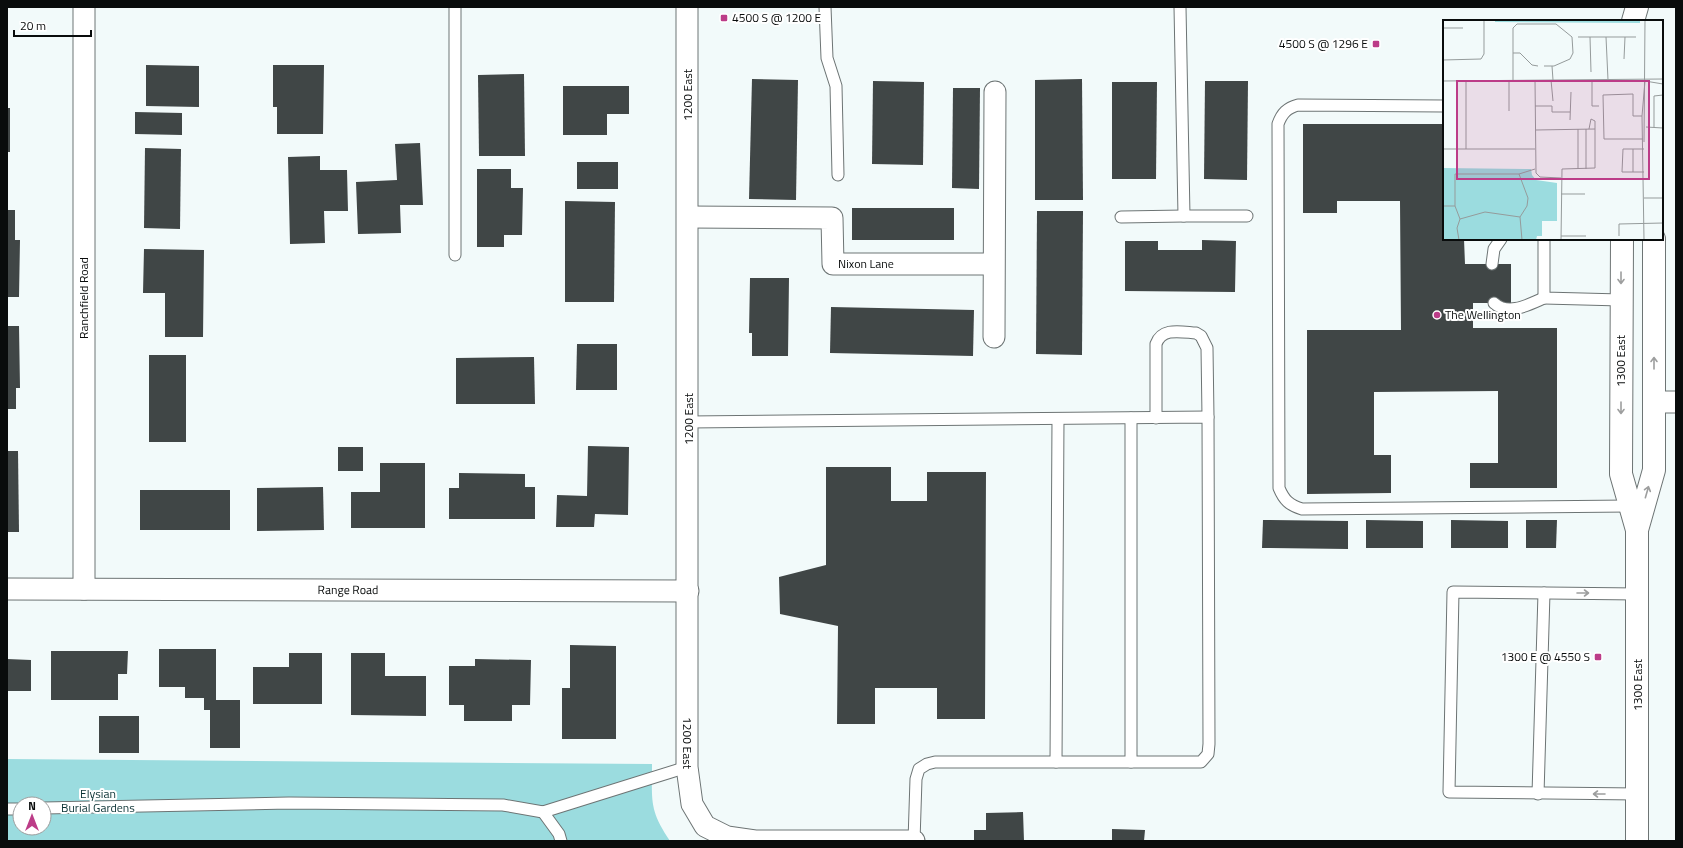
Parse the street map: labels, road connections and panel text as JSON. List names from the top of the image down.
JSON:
{
  "streets": {
    "main road": ["1300 East"],
    "street": [
      "1200 East",
      "Nixon Lane",
      "Ranchfield Road",
      "Range Road"
    ]
  },
  "crossings": [
    ["1200 East", "Nixon Lane"],
    ["1200 East", "Range Road"],
    ["Ranchfield Road", "Range Road"]
  ],
  "parks": ["Elysian Burial Gardens"],
  "places": {
    "transit": ["4500 S @ 1200 E", "4500 S @ 1296 E", "1300 E @ 4550 S"],
    "other": ["The Wellington"]
  },
  "scale_bar": "20 m",
  "north": "top"
}
